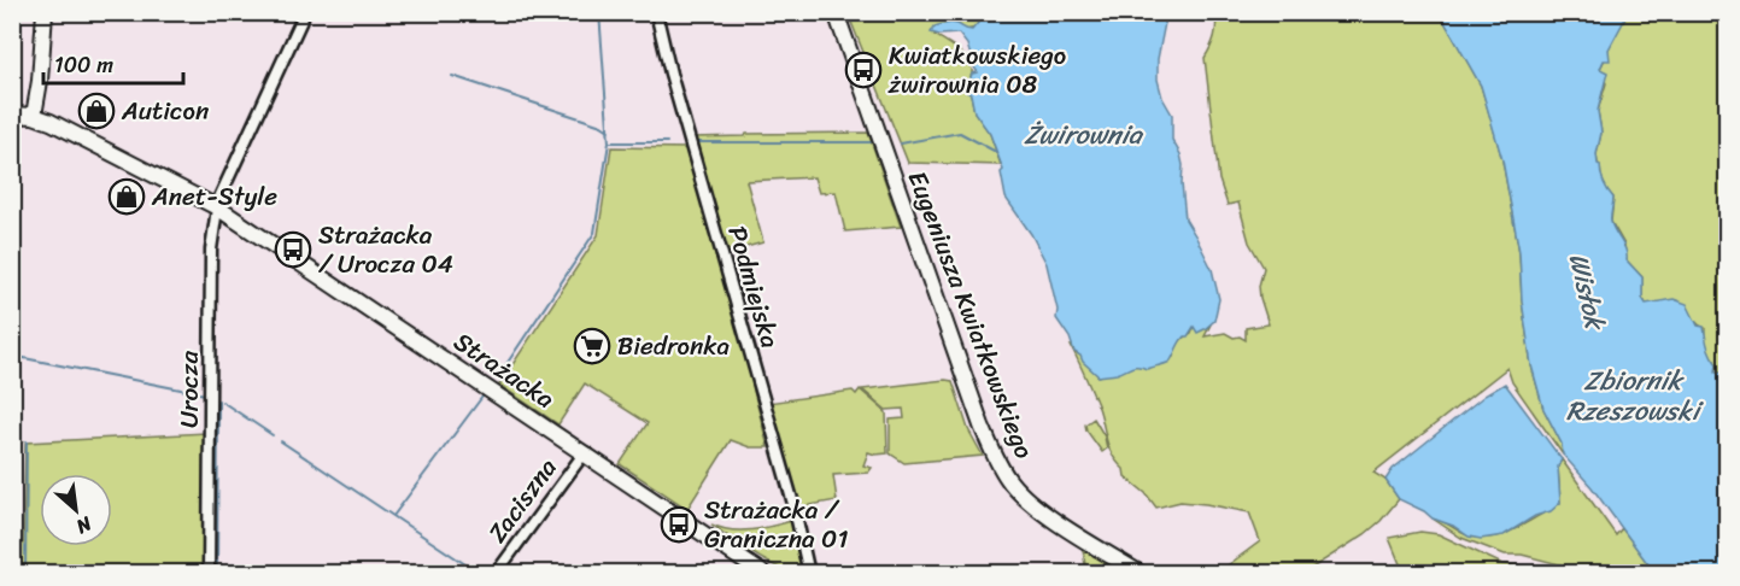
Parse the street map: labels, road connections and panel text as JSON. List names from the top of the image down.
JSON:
{
  "streets": {
    "street": [
      "Podmiejska",
      "Eugeniusza Kwiatkowskiego",
      "Strażacka",
      "Urocza",
      "Zaciszna"
    ]
  },
  "crossings": [
    ["Strażacka", "Urocza"],
    ["Strażacka", "Zaciszna"]
  ],
  "water": ["Żwirownia", "Wisłok", "Zbiornik Rzeszowski"],
  "places": {
    "bus stop": ["Kwiatkowskiego żwirownia 08", "Strażacka / Urocza 04", "Strażacka / Graniczna 01"],
    "shop": ["Auticon", "Anet-Style"],
    "supermarket": ["Biedronka"]
  },
  "scale_bar": "100 m",
  "north": "bottom right"
}
